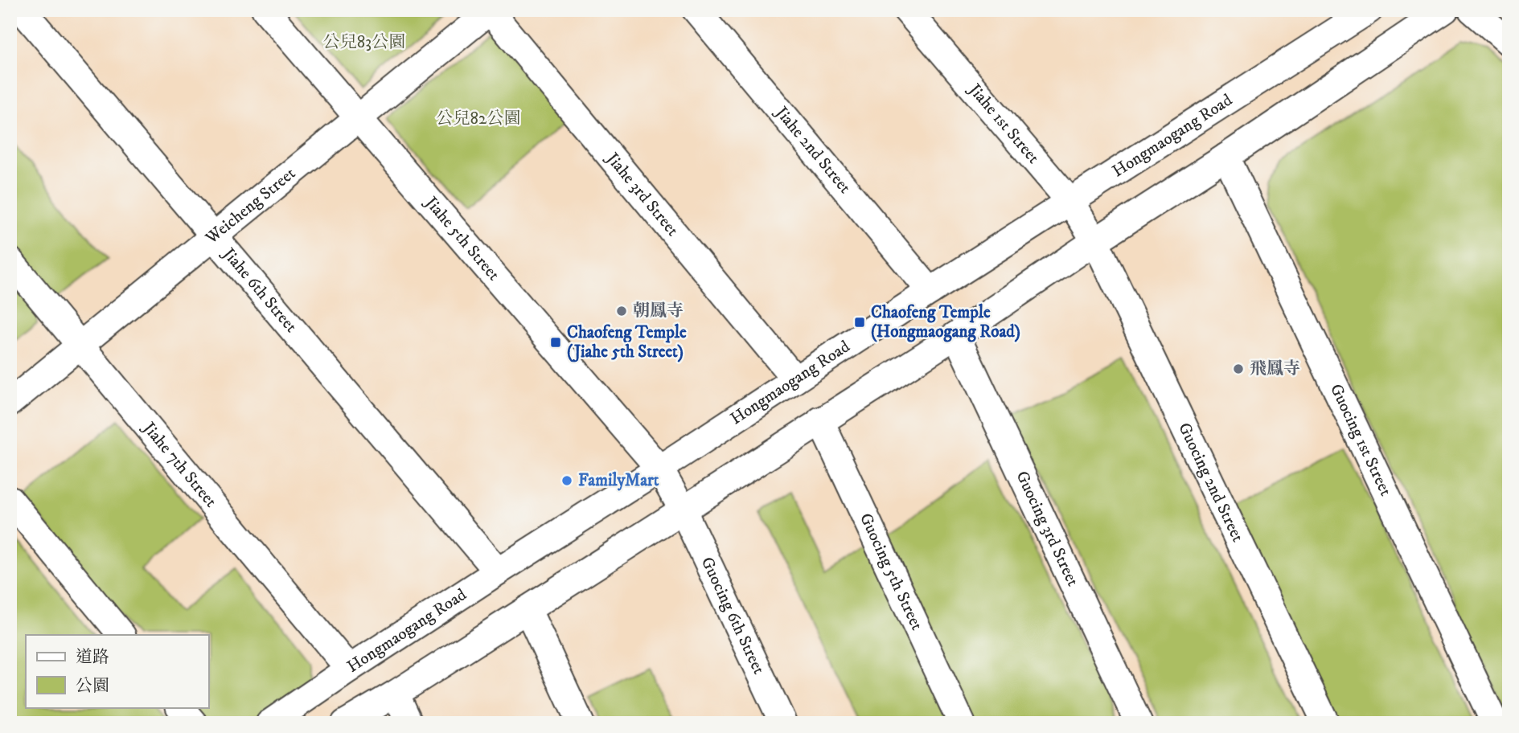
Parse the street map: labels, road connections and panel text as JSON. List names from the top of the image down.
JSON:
{
  "streets": {
    "street": [
      "Jiahe 1st Street",
      "Hongmaogang Road",
      "Jiahe 2nd Street",
      "Jiahe 3rd Street",
      "Weicheng Street",
      "Jiahe 5th Street",
      "Jiahe 6th Street",
      "Guocing 1st Street",
      "Jiahe 7th Street",
      "Guocing 2nd Street",
      "Guocing 3rd Street",
      "Guocing 5th Street",
      "Guocing 6th Street"
    ]
  },
  "crossings": [
    ["Jiahe 1st Street", "Hongmaogang Road"],
    ["Jiahe 1st Street", "Guocing 2nd Street"],
    ["Hongmaogang Road", "Jiahe 2nd Street"],
    ["Hongmaogang Road", "Jiahe 3rd Street"],
    ["Hongmaogang Road", "Jiahe 5th Street"],
    ["Hongmaogang Road", "Jiahe 6th Street"],
    ["Hongmaogang Road", "Jiahe 7th Street"],
    ["Jiahe 3rd Street", "Weicheng Street"],
    ["Weicheng Street", "Jiahe 5th Street"],
    ["Weicheng Street", "Jiahe 6th Street"],
    ["Weicheng Street", "Jiahe 7th Street"],
    ["Jiahe 5th Street", "Guocing 6th Street"]
  ],
  "parks": ["公兒83公園", "公兒82公園"],
  "places": {
    "other": ["朝鳳寺", "飛鳳寺", "FamilyMart"],
    "transit": ["Chaofeng Temple (Hongmaogang Road)", "Chaofeng Temple (Jiahe 5th Street)"]
  },
  "legend": ["道路", "公園"]
}
